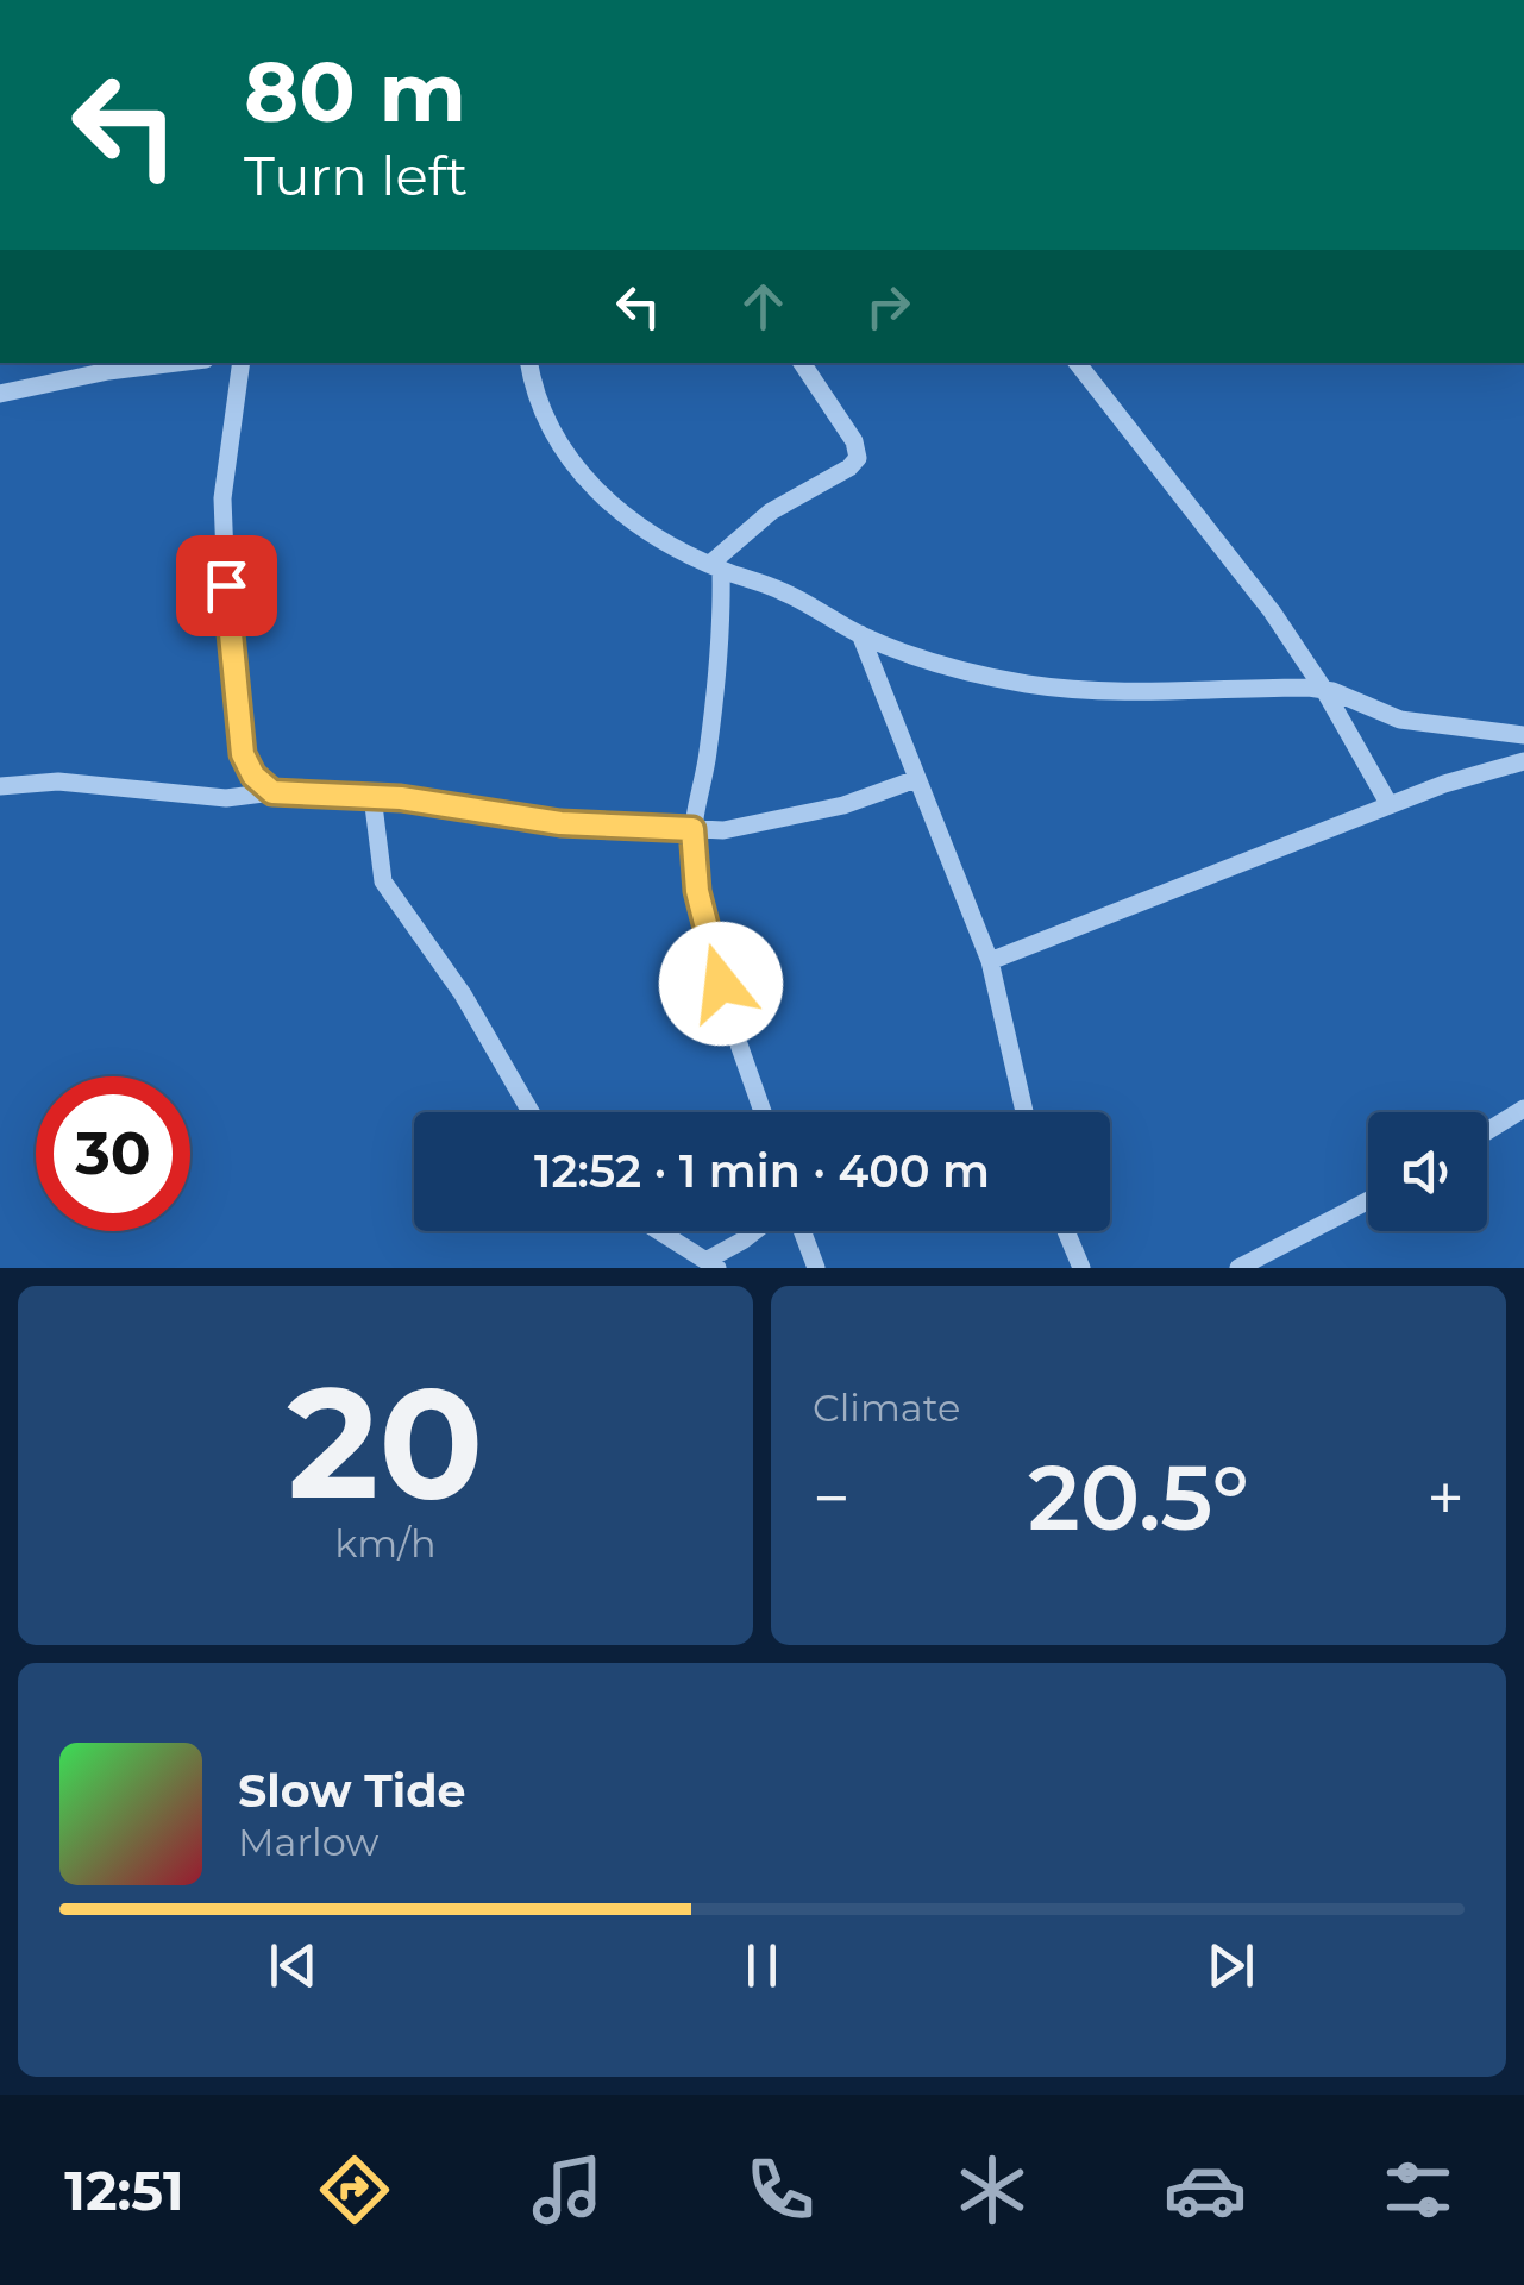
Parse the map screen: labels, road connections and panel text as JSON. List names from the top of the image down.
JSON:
{
  "page": {
    "turn": ["80 m", "Turn left"],
    "limit": "30",
    "trip": "12:52 · 1 min · 400 m",
    "tile": [
      ["20", "km/h"],
      "Climate"
    ],
    "heat": ["−", "20.5°", "+"],
    "song": ["Slow Tide", "Marlow"],
    "tabs": "12:51"
  }
}
